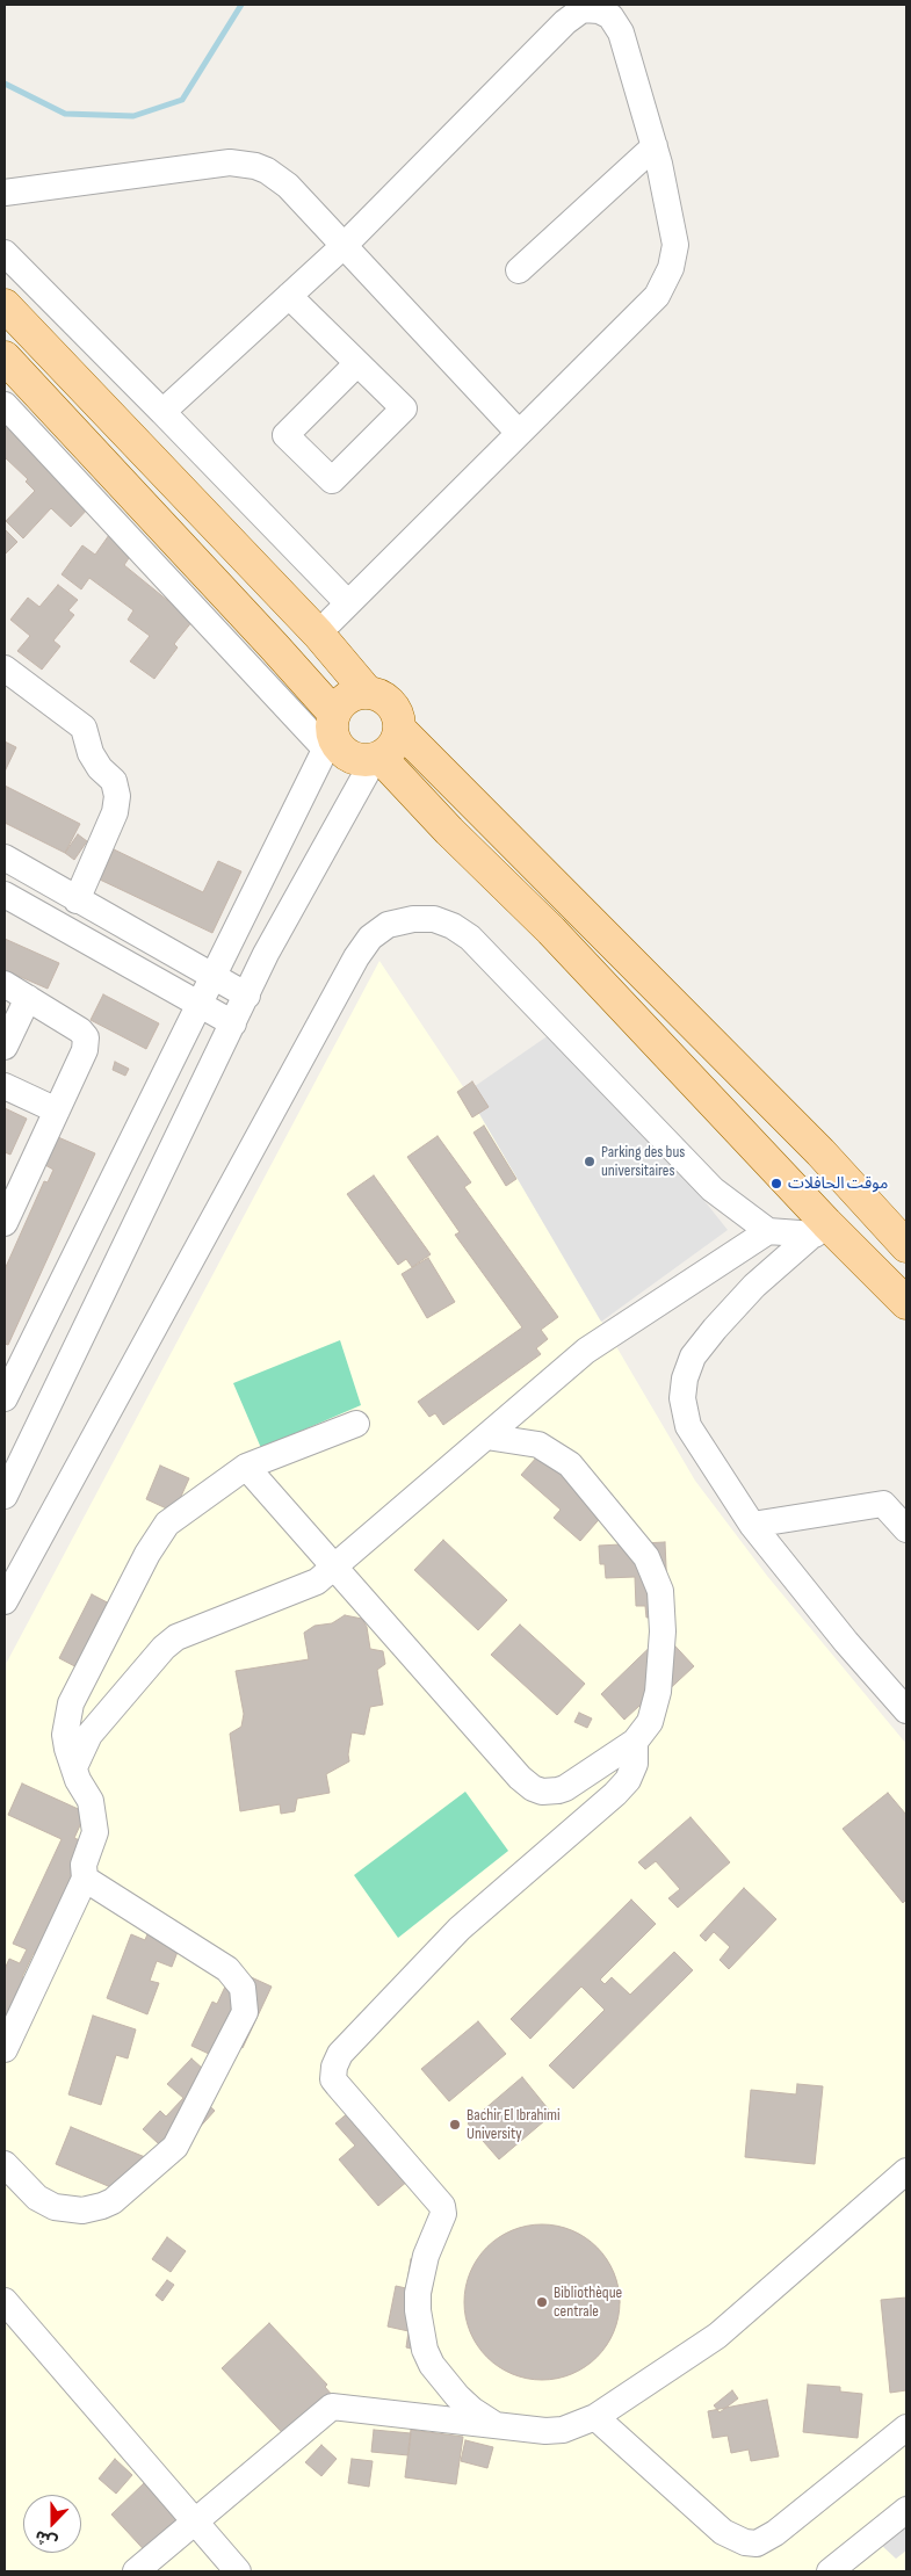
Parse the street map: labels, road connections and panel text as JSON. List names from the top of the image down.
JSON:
{
  "places": [
    "Parking des bus universitaires",
    "موقت الحافلات",
    "Bachir El Ibrahimi University",
    "Bibliothèque centrale"
  ],
  "north": "bottom"
}
